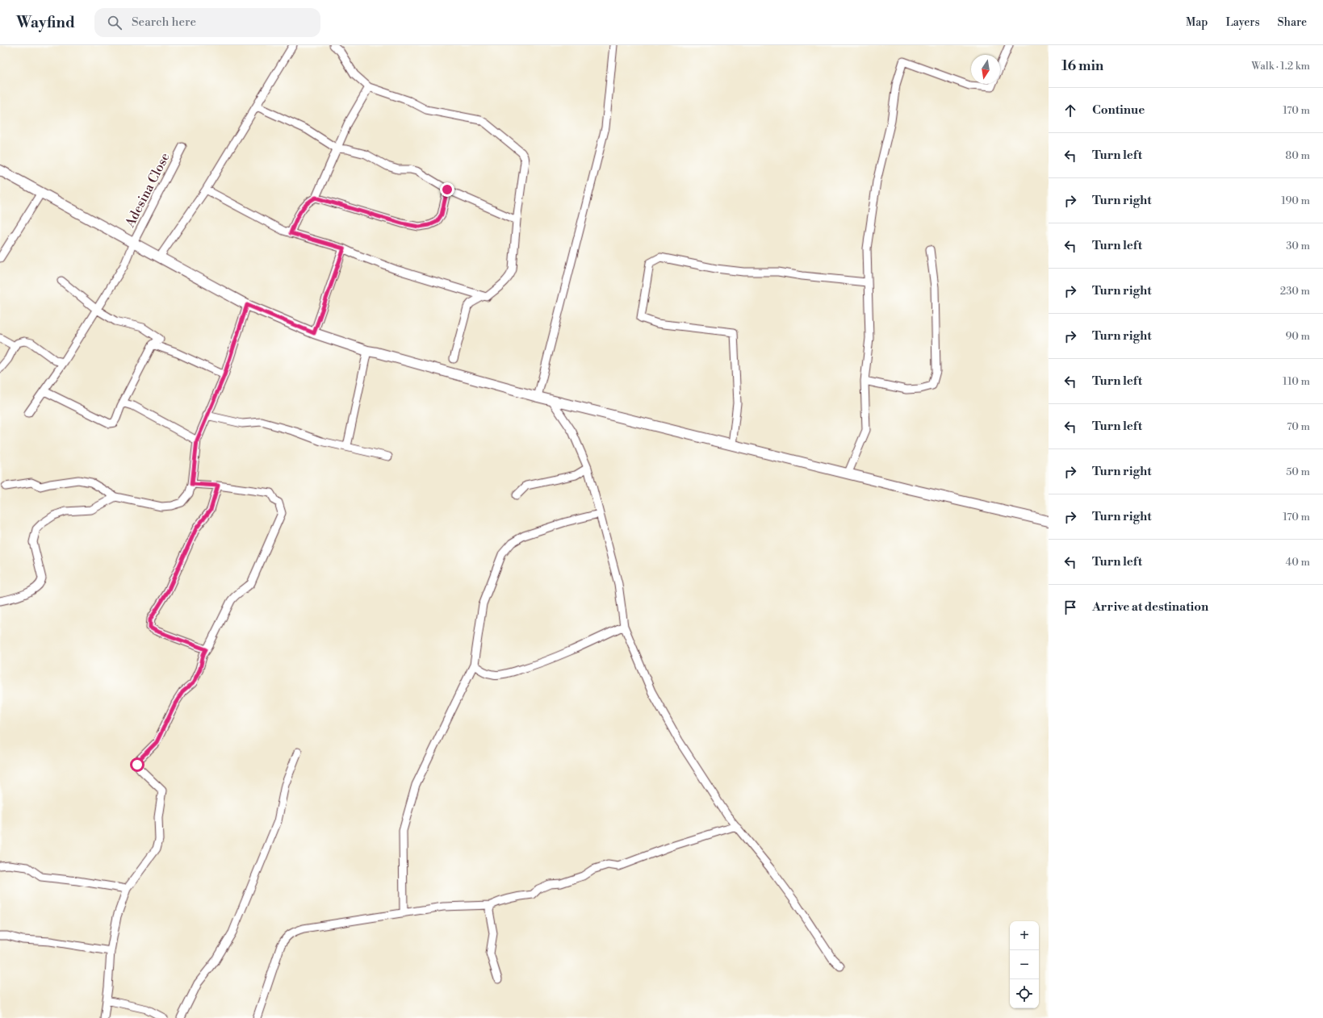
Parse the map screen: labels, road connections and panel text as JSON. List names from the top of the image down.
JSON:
{
  "streets": {
    "street": ["Adesina Close"]
  },
  "north": "bottom",
  "page": {
    "header": "Wayfind",
    "search": "Search here",
    "nav": ["Map", "Layers", "Share"],
    "heading": ["16 min", "Walk · 1.2 km"],
    "list": [
      ["Continue", "170 m"],
      ["Turn left", "80 m"],
      ["Turn right", "190 m"],
      ["Turn left", "30 m"],
      ["Turn right", "230 m"],
      ["Turn right", "90 m"],
      ["Turn left", "110 m"],
      ["Turn left", "70 m"],
      ["Turn right", "50 m"],
      ["Turn right", "170 m"],
      ["Turn left", "40 m"],
      "Arrive at destination"
    ],
    "map_buttons": ["+", "−"]
  }
}
